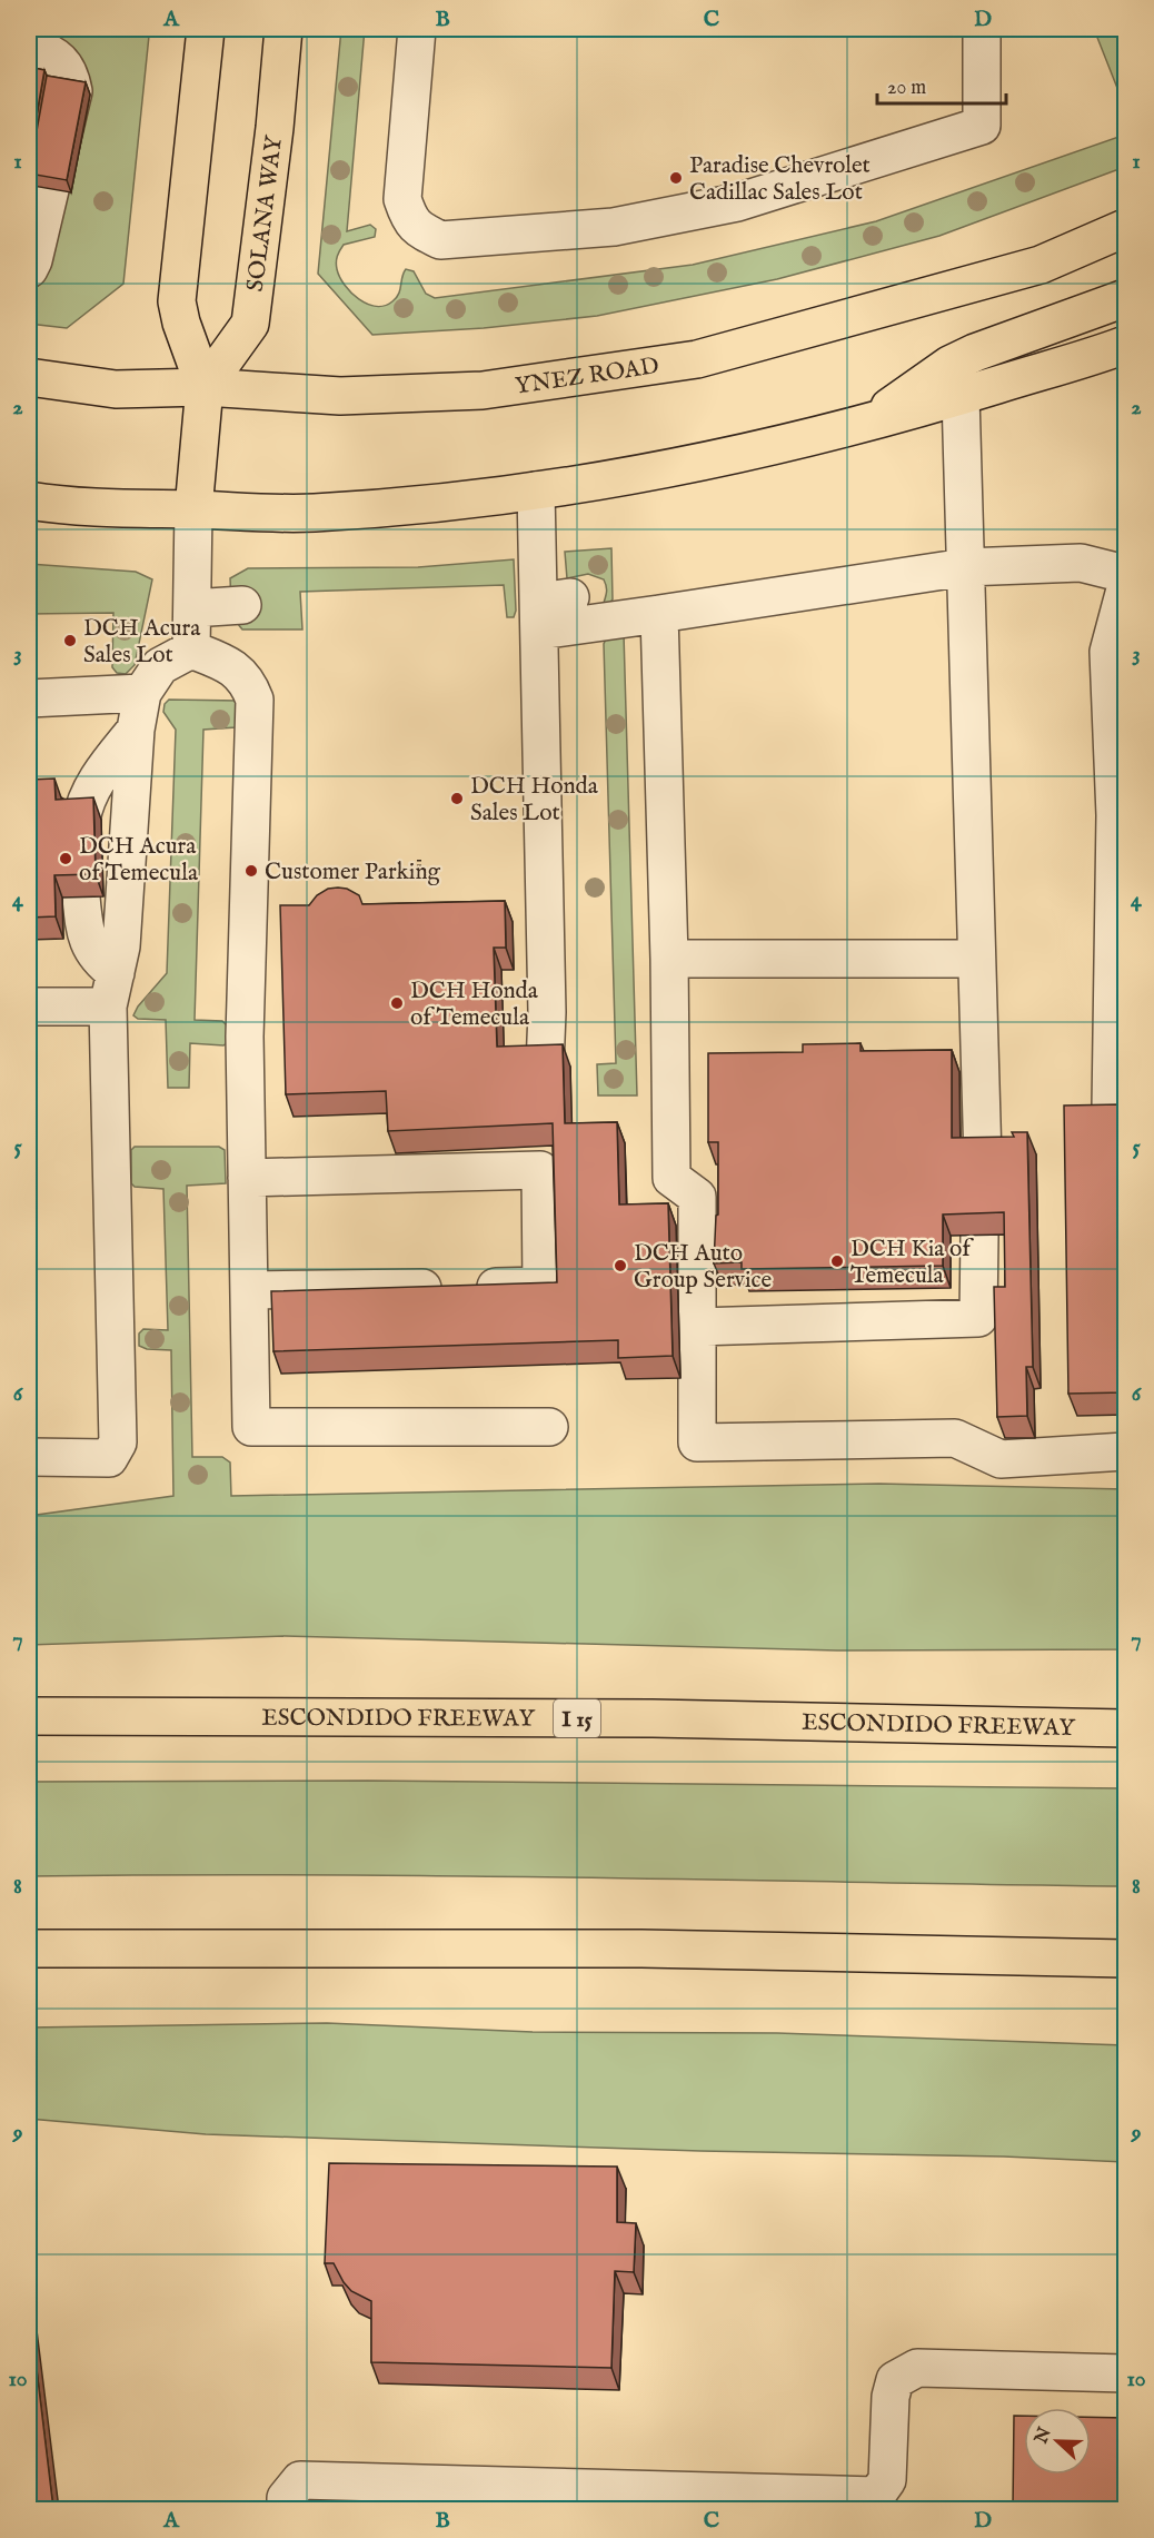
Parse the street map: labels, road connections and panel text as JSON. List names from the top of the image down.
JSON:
{
  "streets": {
    "main road": [
      "SOLANA WAY",
      "YNEZ ROAD",
      "ESCONDIDO FREEWAY",
      "I 15"
    ]
  },
  "crossings": [
    ["SOLANA WAY", "YNEZ ROAD"]
  ],
  "places": [
    "Paradise Chevrolet Cadillac Sales Lot",
    "DCH Acura Sales Lot",
    "DCH Honda Sales Lot",
    "DCH Acura of Temecula",
    "Customer Parking",
    "DCH Honda of Temecula",
    "DCH Kia of Temecula",
    "DCH Auto Group Service"
  ],
  "scale_bar": "20 m",
  "north": "left",
  "grid": {
    "columns": [
      "A",
      "B",
      "C",
      "D"
    ],
    "rows": [
      "1",
      "2",
      "3",
      "4",
      "5",
      "6",
      "7",
      "8",
      "9",
      "10"
    ]
  }
}
